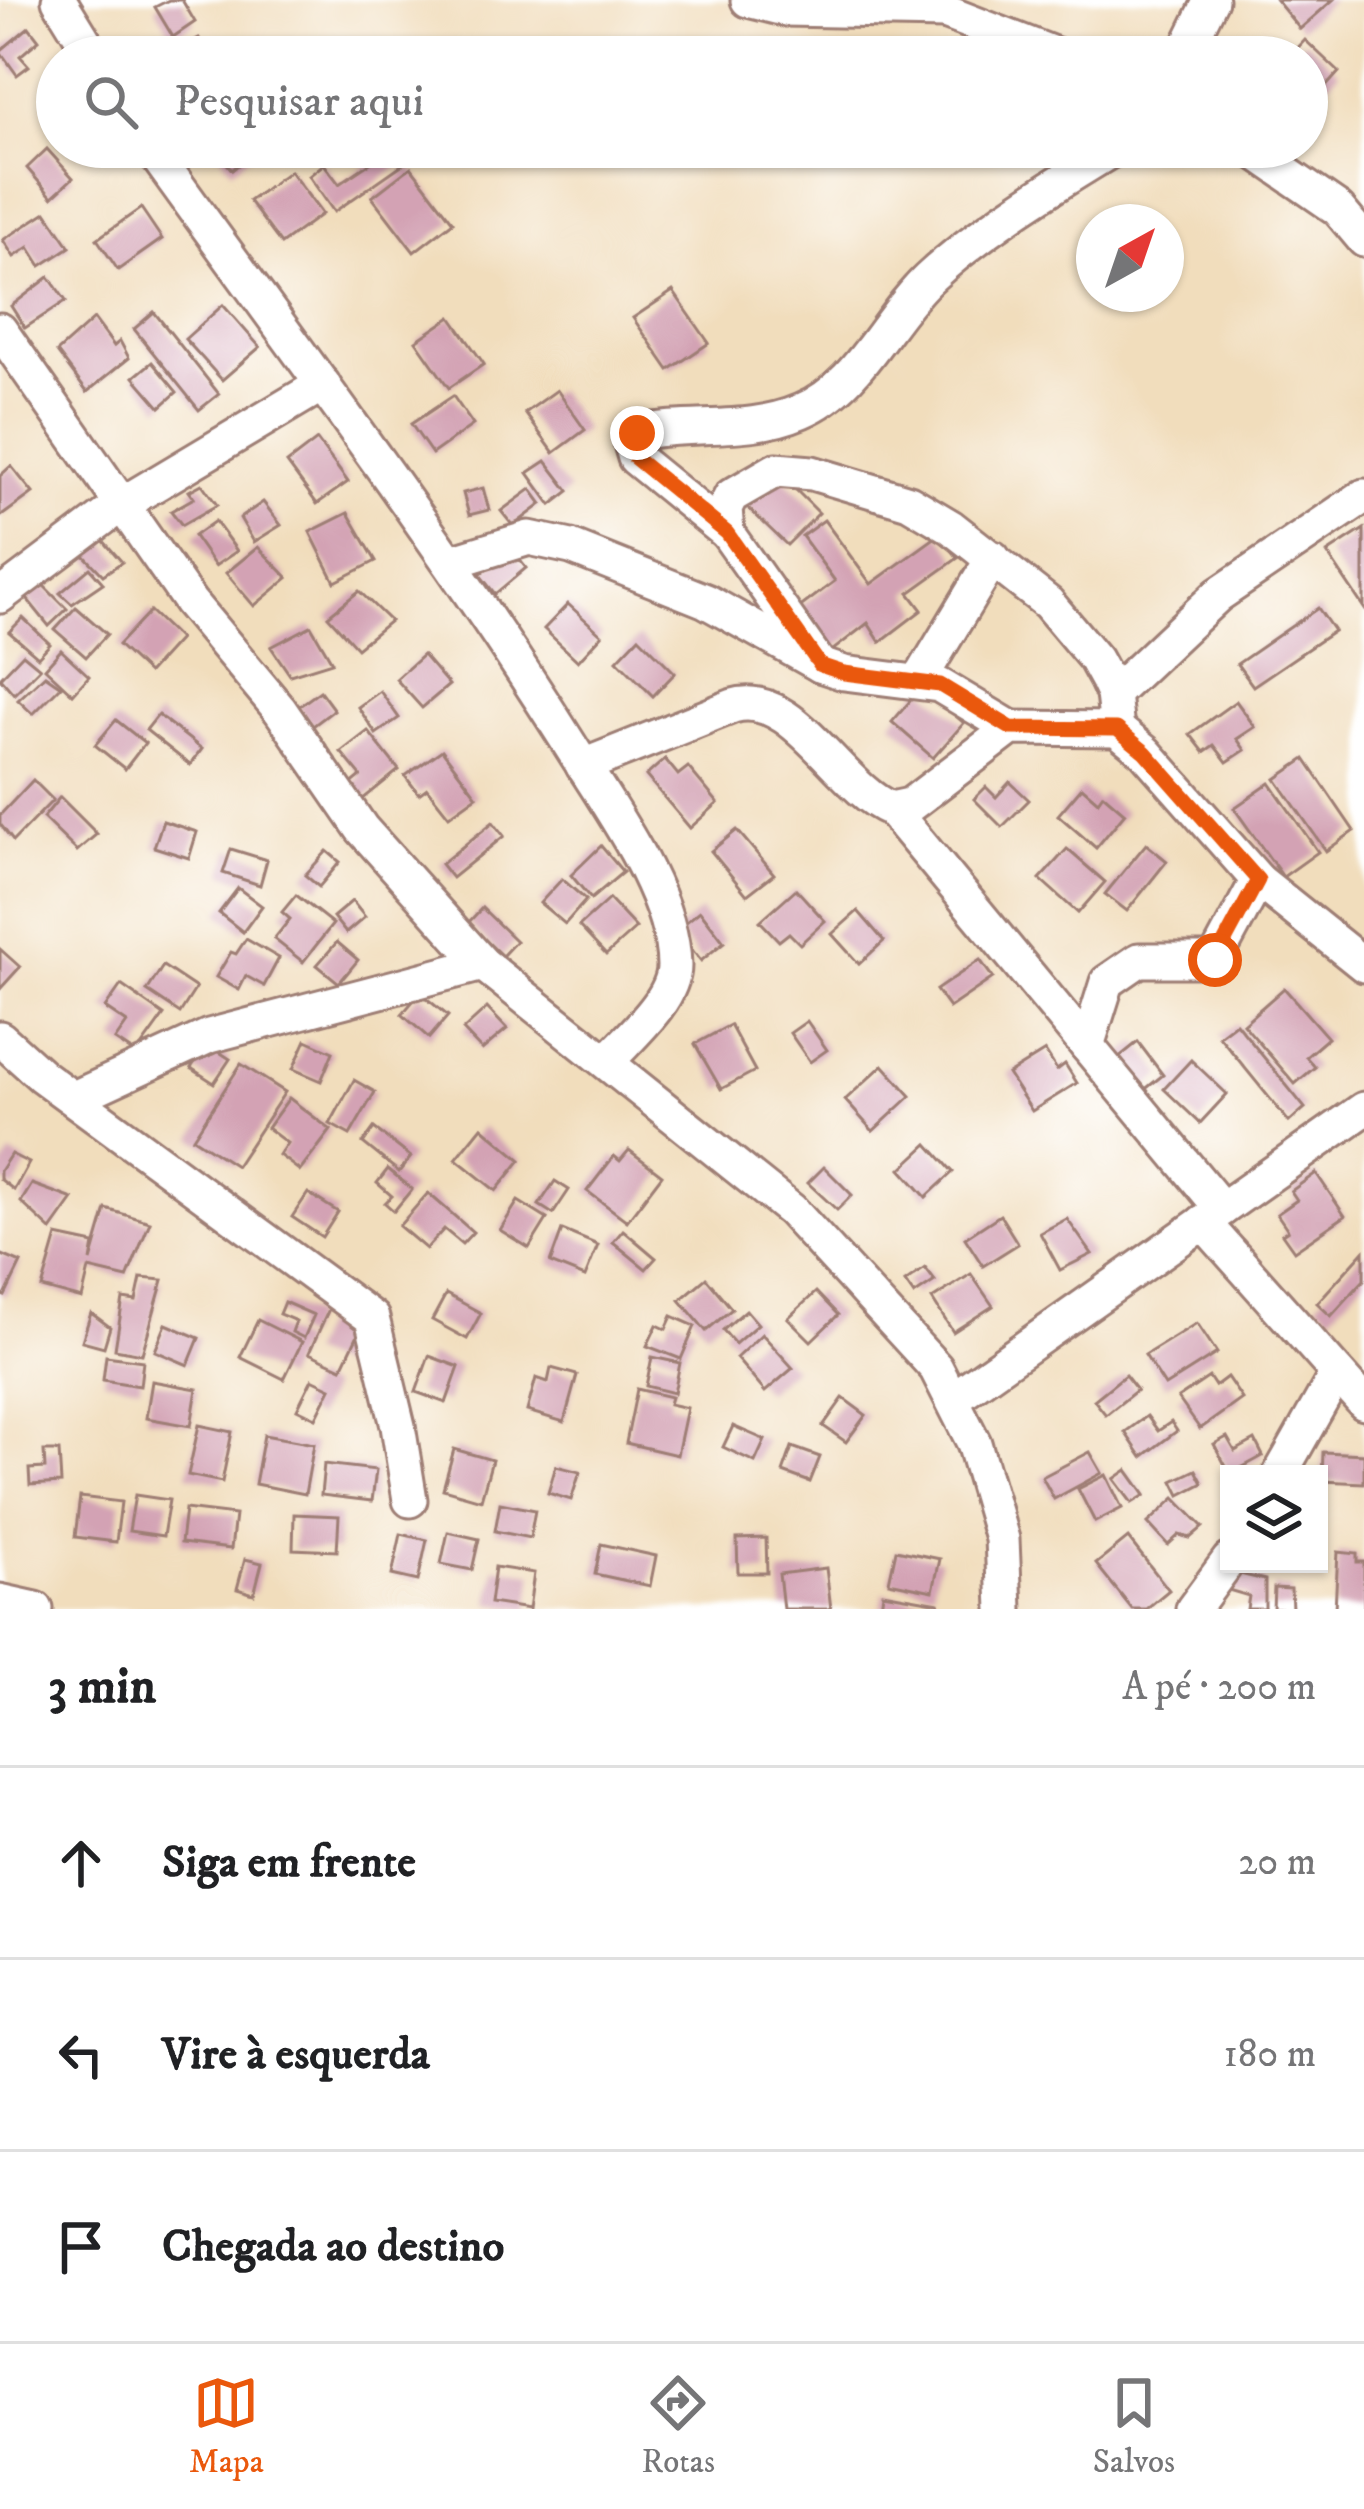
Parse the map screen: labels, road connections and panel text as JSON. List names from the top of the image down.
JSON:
{
  "north": "top right",
  "page": {
    "search": "Pesquisar aqui",
    "heading": ["3 min", "A pé · 200 m"],
    "list": [
      ["Siga em frente", "20 m"],
      ["Vire à esquerda", "180 m"],
      "Chegada ao destino"
    ],
    "nav": ["Mapa", "Rotas", "Salvos"]
  }
}
